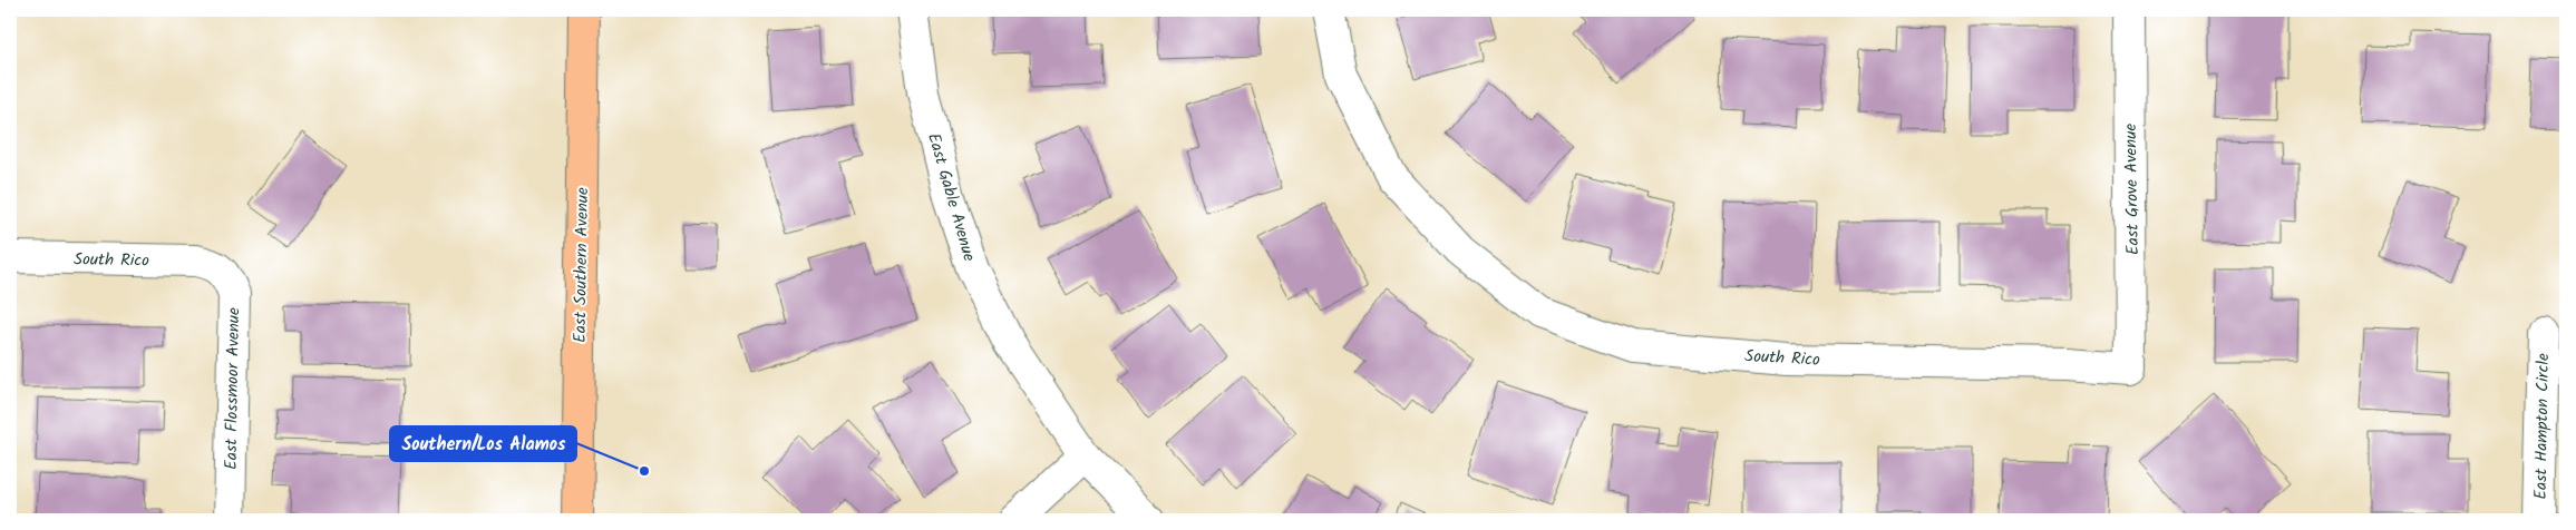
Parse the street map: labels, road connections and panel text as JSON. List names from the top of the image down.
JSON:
{
  "streets": {
    "main road": ["East Southern Avenue"],
    "street": [
      "East Grove Avenue",
      "East Gable Avenue",
      "South Rico",
      "East Flossmoor Avenue",
      "East Hampton Circle"
    ]
  },
  "crossings": [
    ["East Grove Avenue", "South Rico"],
    ["South Rico", "East Flossmoor Avenue"]
  ],
  "places": ["Southern/Los Alamos"]
}
